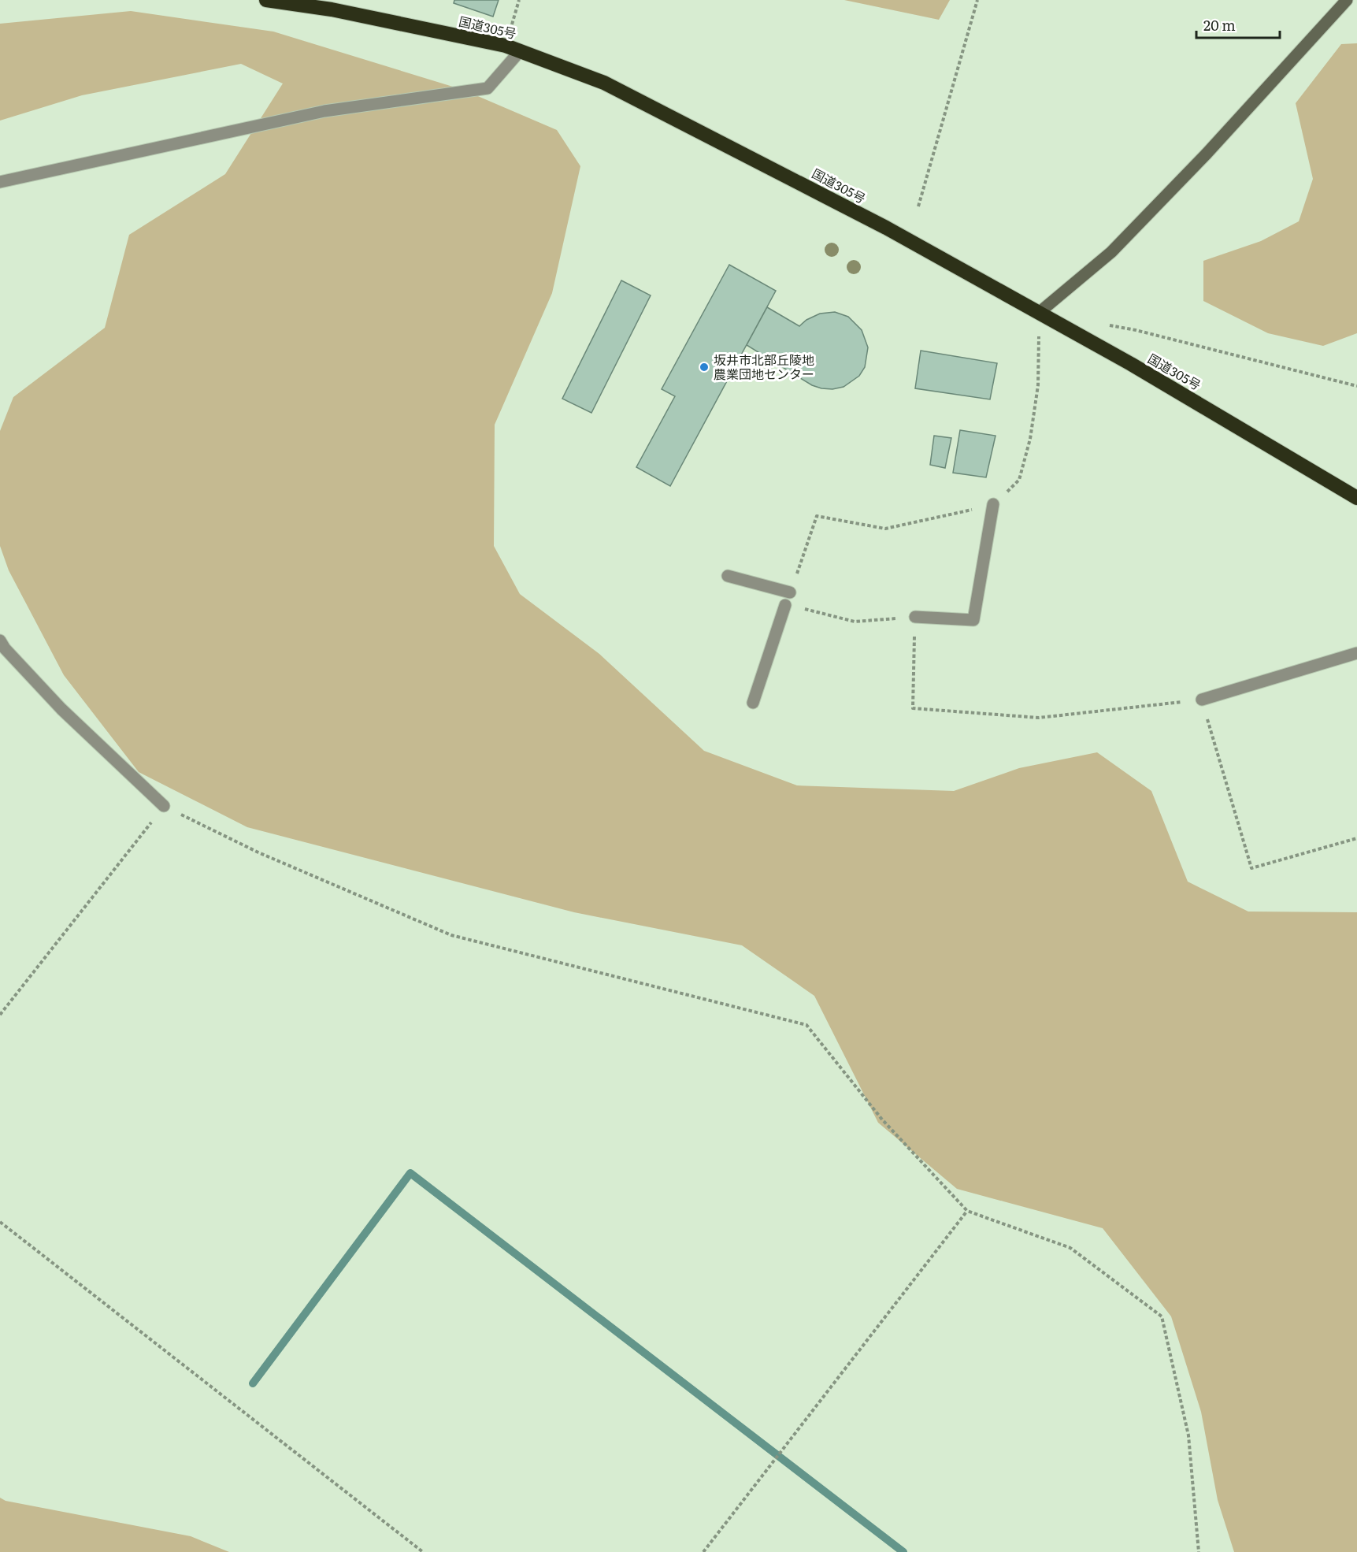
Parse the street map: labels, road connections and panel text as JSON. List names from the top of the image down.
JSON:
{
  "streets": {
    "highway": ["国道305号"]
  },
  "places": ["坂井市北部丘陵地 農業団地センター"],
  "scale_bar": "20 m"
}
